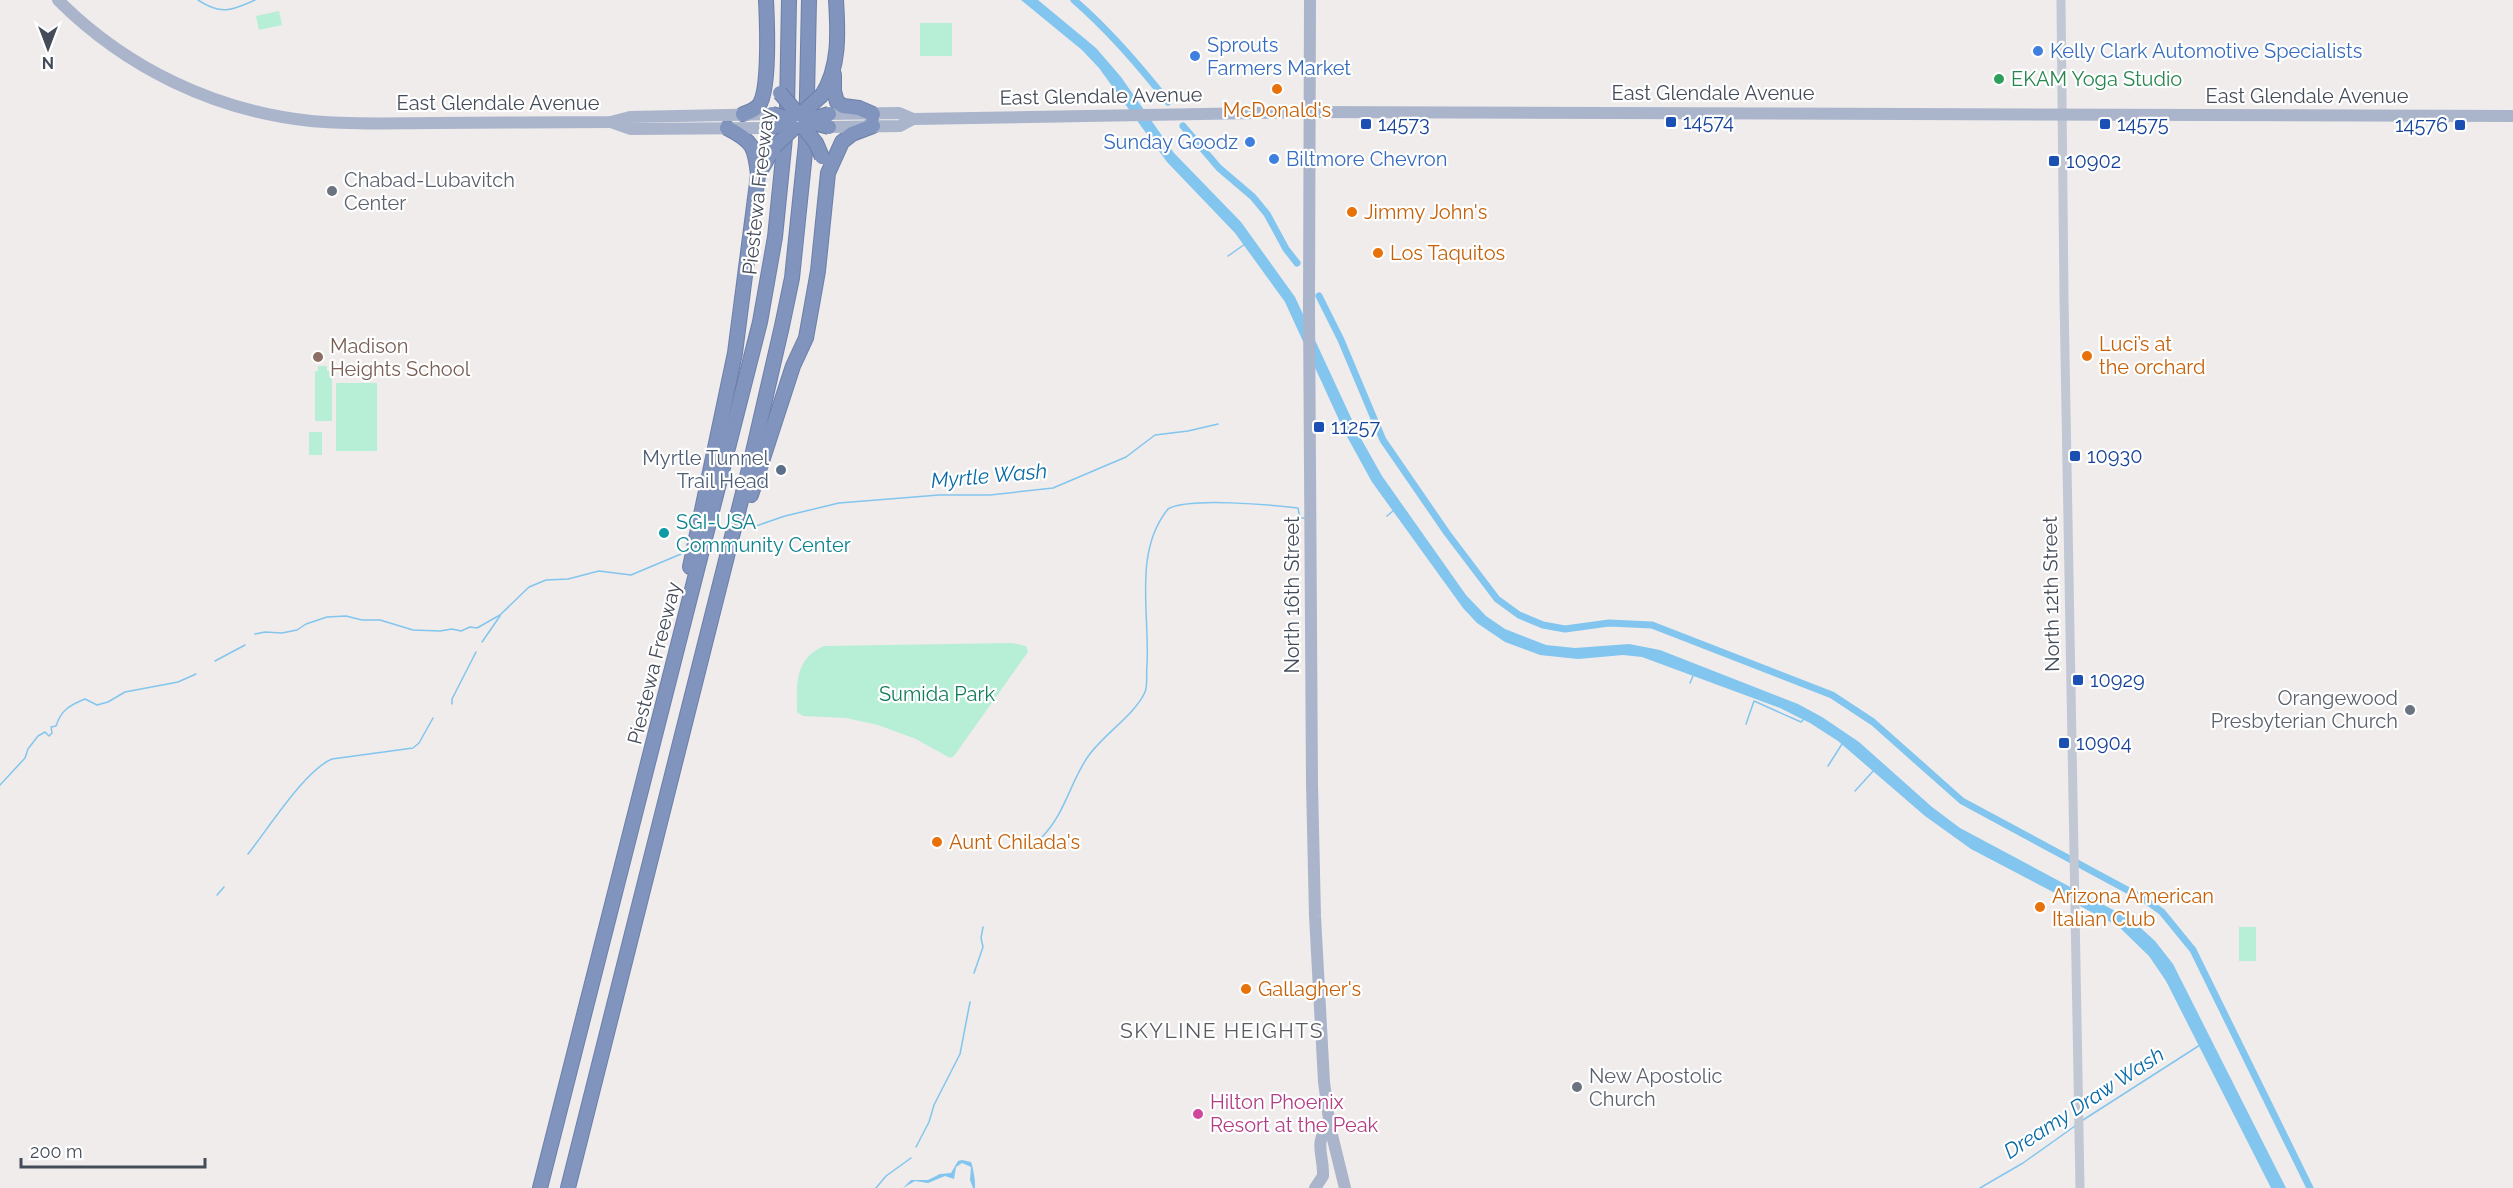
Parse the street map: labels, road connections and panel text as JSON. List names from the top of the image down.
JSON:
{
  "streets": {
    "highway": ["Piestewa Freeway"],
    "main road": ["East Glendale Avenue", "North 16th Street"],
    "street": ["North 12th Street"]
  },
  "crossings": [
    ["East Glendale Avenue", "North 12th Street"],
    ["East Glendale Avenue", "North 16th Street"]
  ],
  "districts": ["SKYLINE HEIGHTS"],
  "water": ["Myrtle Wash", "Dreamy Draw Wash"],
  "parks": ["Sumida Park"],
  "places": {
    "other": [
      "Kelly Clark Automotive Specialists",
      "Sprouts Farmers Market",
      "EKAM Yoga Studio",
      "McDonald's",
      "Sunday Goodz",
      "Biltmore Chevron",
      "Chabad-Lubavitch Center",
      "Jimmy John's",
      "Los Taquitos",
      "Luci’s at the orchard",
      "Madison Heights School",
      "Myrtle Tunnel Trail Head",
      "SGI-USA Community Center",
      "Orangewood Presbyterian Church",
      "Aunt Chilada's",
      "Arizona American Italian Club",
      "Gallagher's",
      "New Apostolic Church",
      "Hilton Phoenix Resort at the Peak"
    ],
    "transit": [
      "14574",
      "14573",
      "14575",
      "14576",
      "10902",
      "11257",
      "10930",
      "10929",
      "10904"
    ]
  },
  "scale_bar": "200 m",
  "north": "bottom"
}
